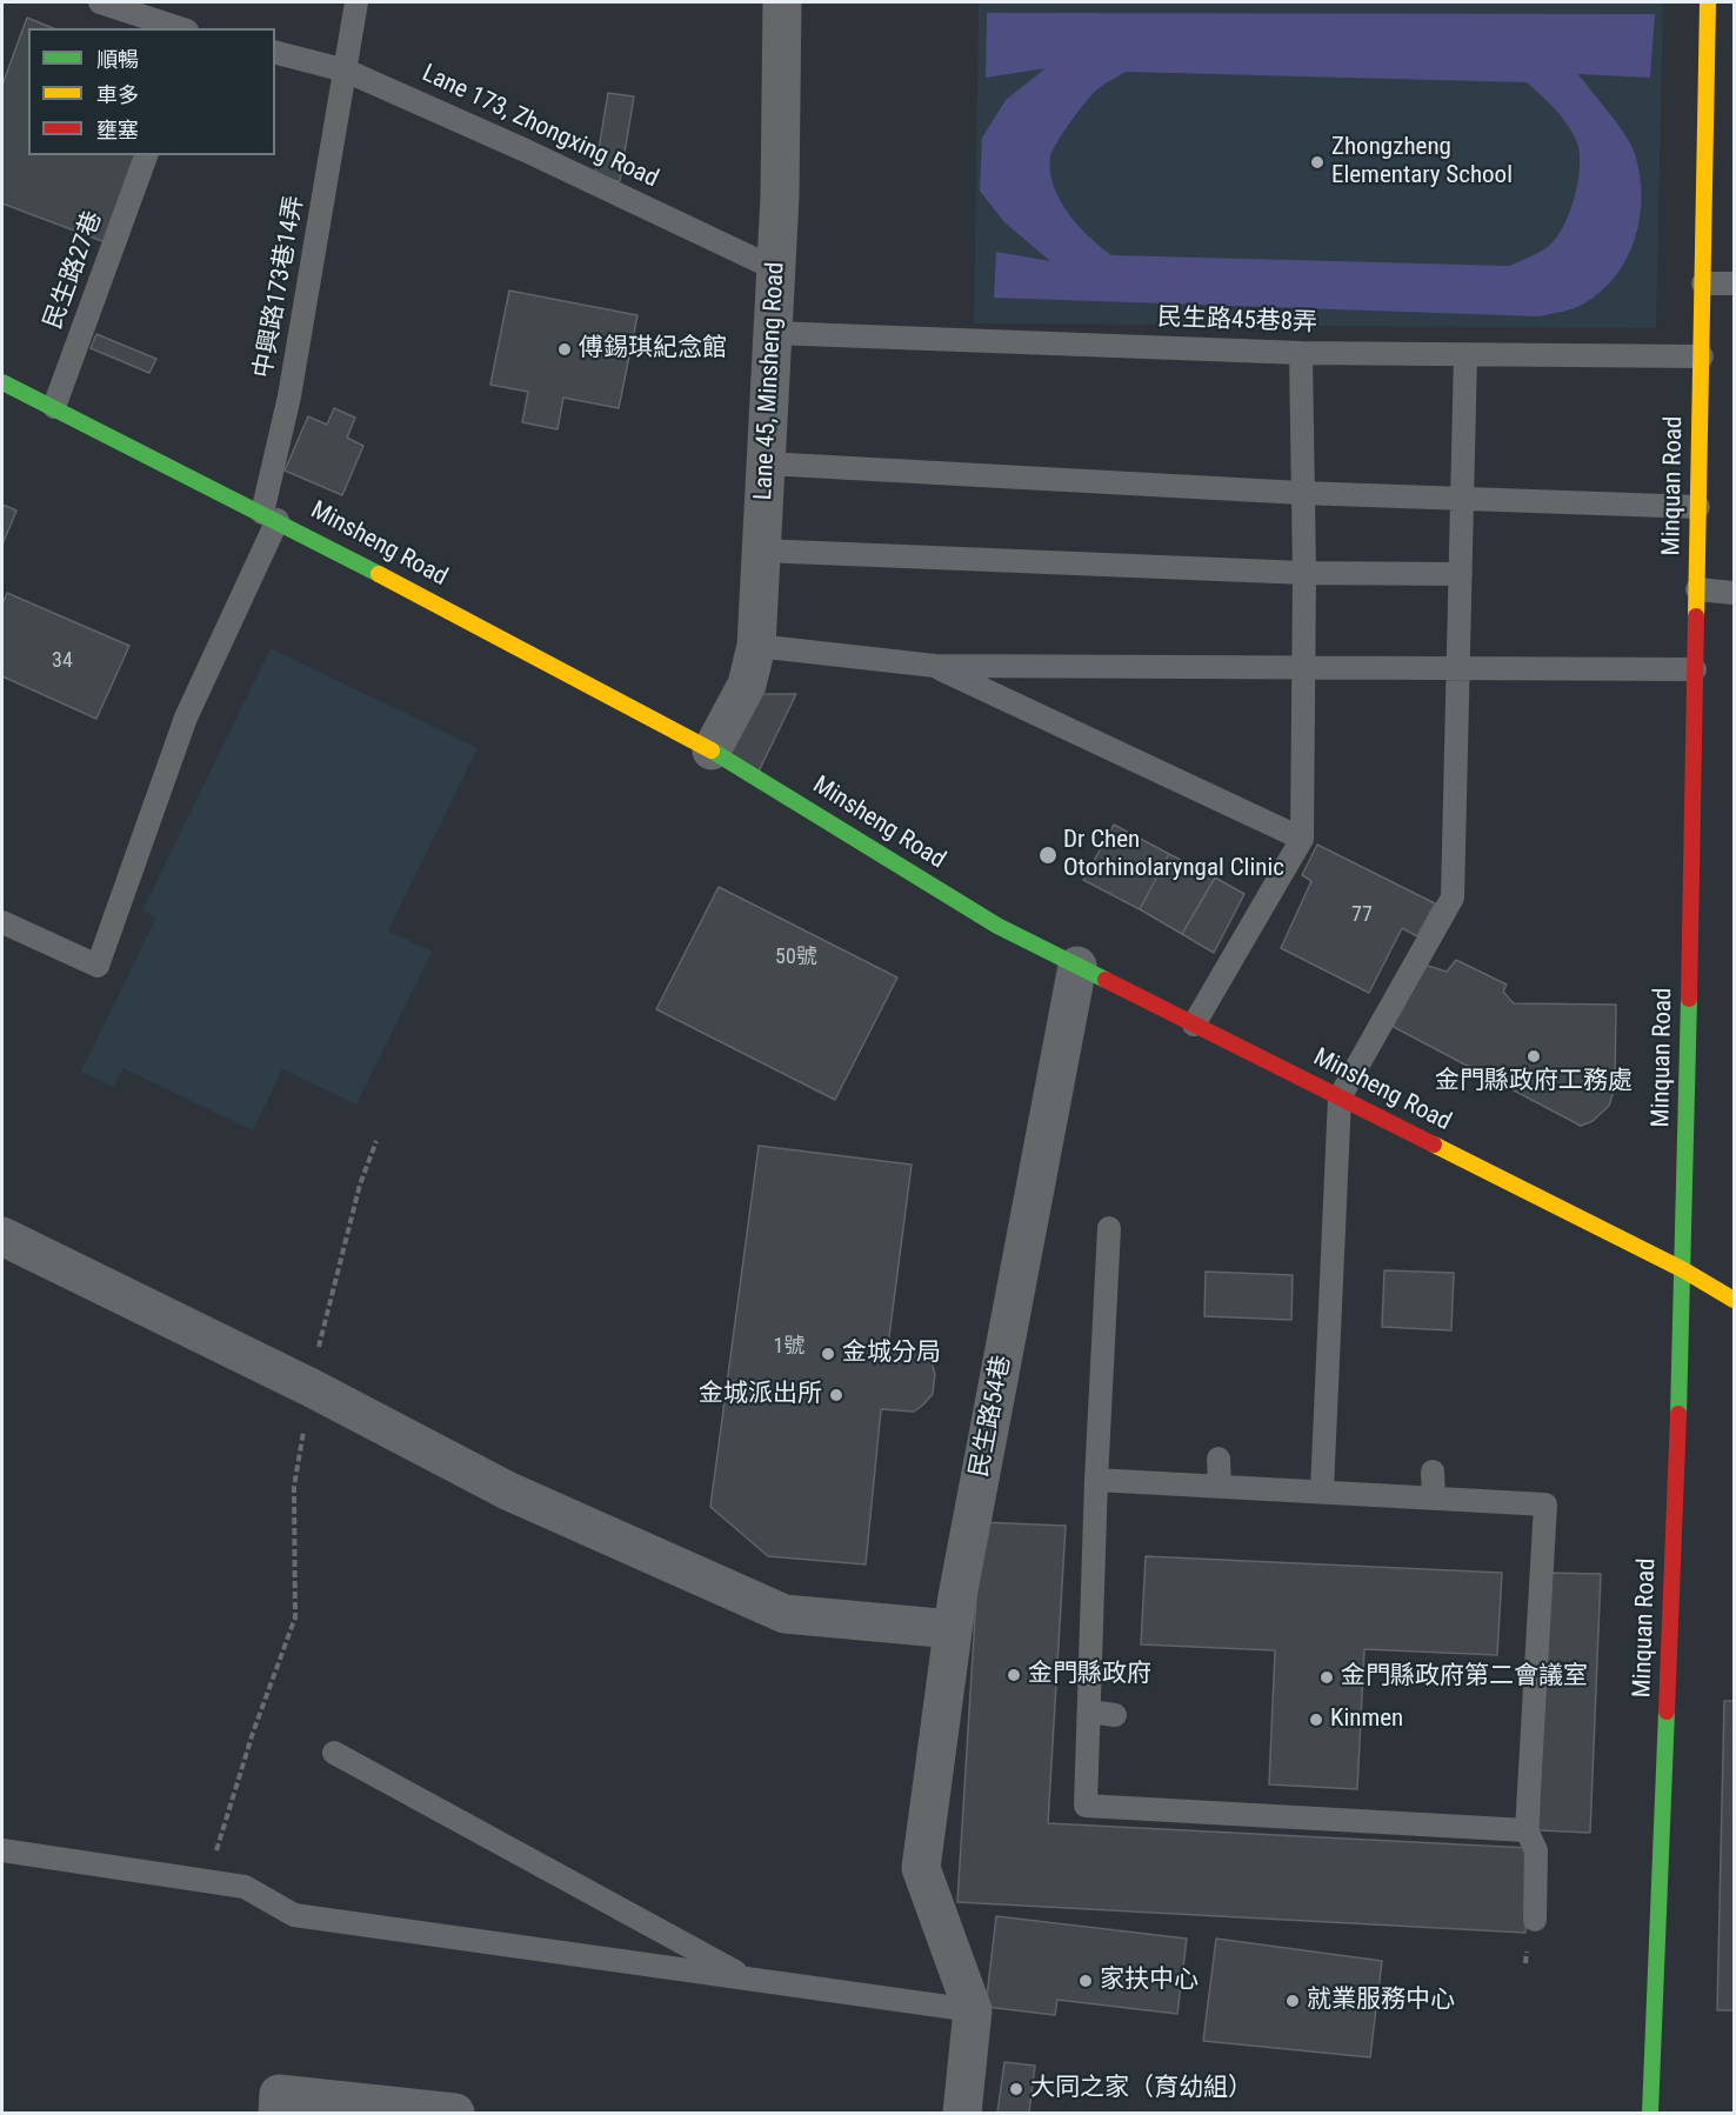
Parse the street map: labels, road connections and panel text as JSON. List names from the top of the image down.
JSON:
{
  "streets": {
    "main road": ["Minquan Road", "Minsheng Road"],
    "street": ["Lane 45, Minsheng Road", "民生路54巷"],
    "lane": [
      "Lane 173, Zhongxing Road",
      "民生路27巷",
      "中興路173巷14弄",
      "民生路45巷8弄"
    ]
  },
  "crossings": [
    ["Lane 173, Zhongxing Road", "中興路173巷14弄"],
    ["Lane 173, Zhongxing Road", "Lane 45, Minsheng Road"],
    ["民生路27巷", "Minsheng Road"],
    ["中興路173巷14弄", "Minsheng Road"],
    ["民生路45巷8弄", "Lane 45, Minsheng Road"],
    ["民生路45巷8弄", "Minquan Road"],
    ["Lane 45, Minsheng Road", "Minsheng Road"],
    ["Minquan Road", "Minsheng Road"],
    ["Minsheng Road", "民生路54巷"]
  ],
  "places": [
    "Zhongzheng Elementary School",
    "傅錫琪紀念館",
    "Dr Chen Otorhinolaryngal Clinic",
    "金門縣政府工務處",
    "金城分局",
    "金城派出所",
    "金門縣政府",
    "金門縣政府第二會議室",
    "Kinmen",
    "家扶中心",
    "就業服務中心",
    "大同之家（育幼組）"
  ],
  "house_numbers": [
    "34",
    "77",
    "50號",
    "1號"
  ],
  "legend": ["順暢", "車多", "壅塞"]
}
